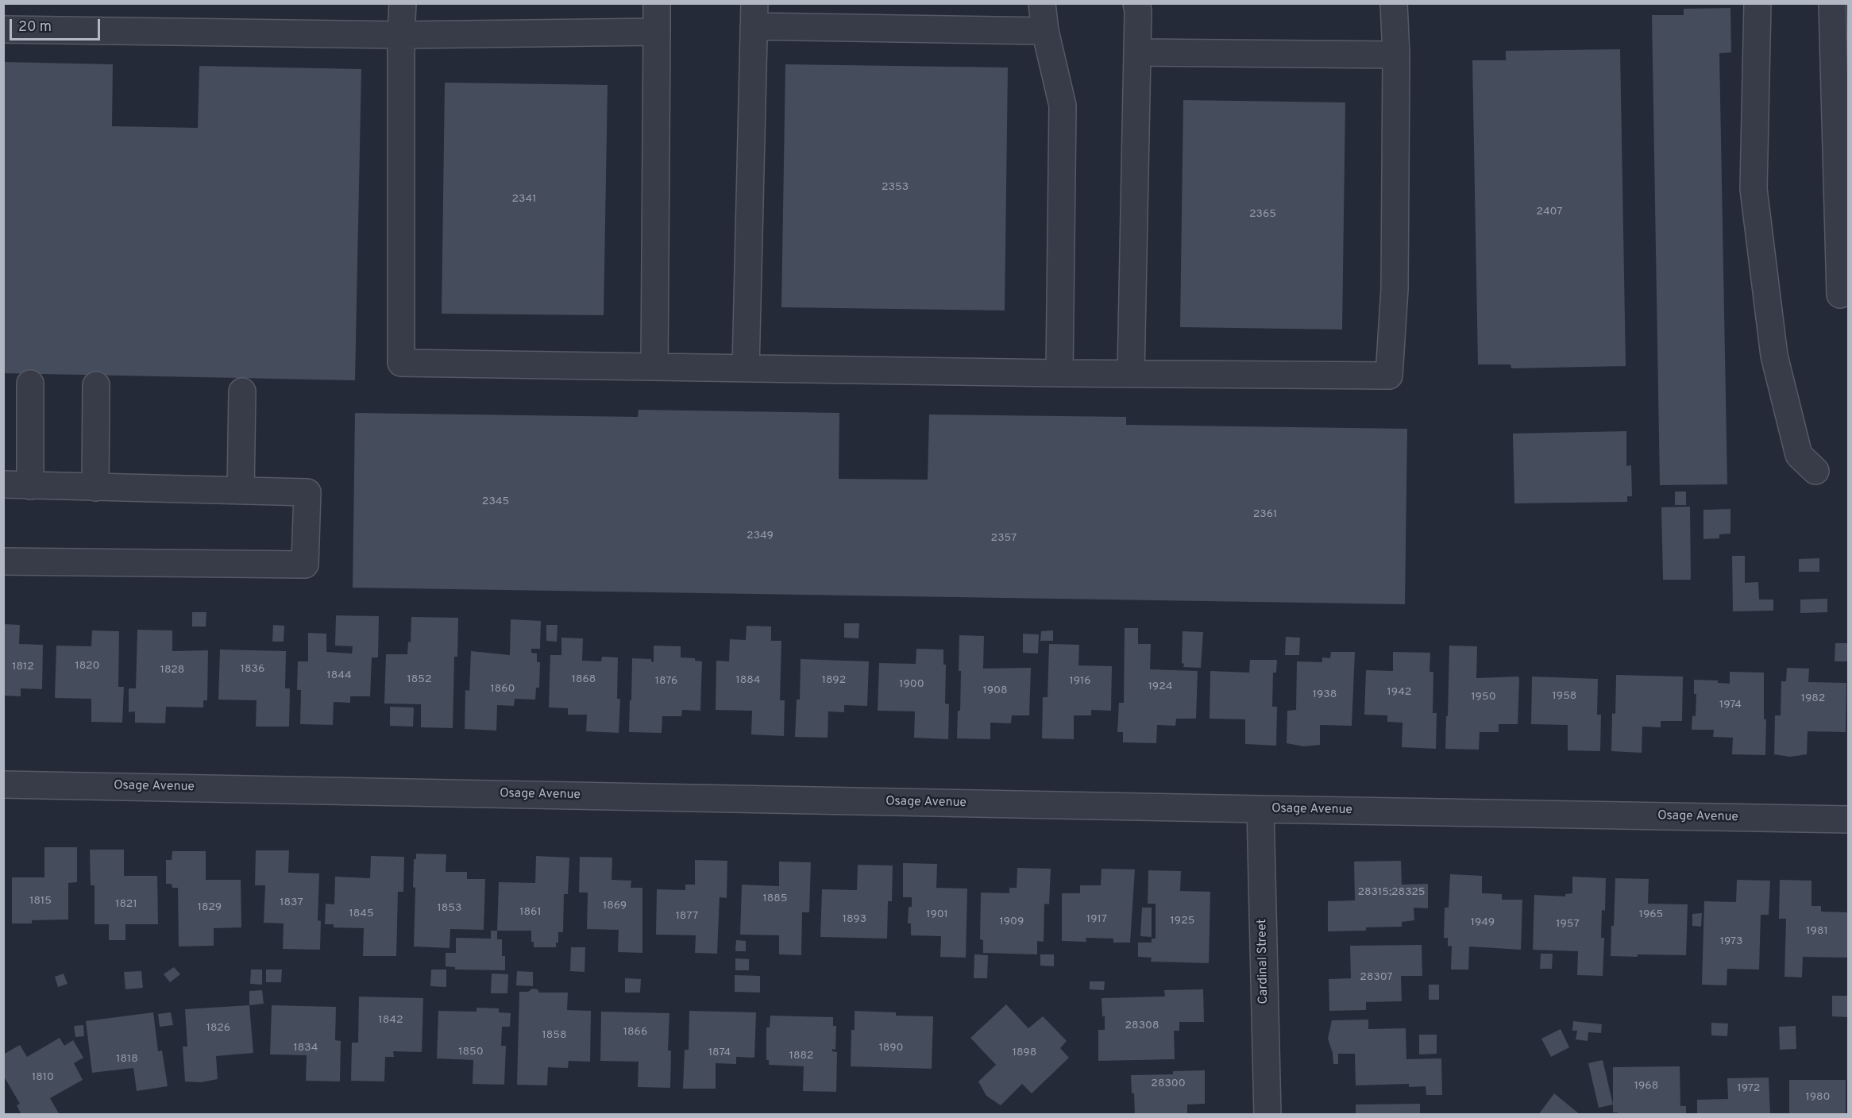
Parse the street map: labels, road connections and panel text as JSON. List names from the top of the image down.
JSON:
{
  "streets": {
    "street": ["Osage Avenue", "Cardinal Street"]
  },
  "crossings": [
    ["Osage Avenue", "Cardinal Street"]
  ],
  "house_numbers": [
    "2353",
    "2341",
    "2407",
    "2365",
    "2345",
    "2361",
    "2349",
    "2357",
    "1820",
    "1812",
    "1836",
    "1828",
    "1844",
    "1852",
    "1868",
    "1884",
    "1892",
    "1876",
    "1916",
    "1900",
    "1924",
    "1860",
    "1908",
    "1942",
    "1938",
    "1958",
    "1950",
    "1982",
    "1974",
    "28315;28325",
    "1885",
    "1815",
    "1837",
    "1821",
    "1869",
    "1829",
    "1853",
    "1861",
    "1845",
    "1901",
    "1965",
    "1877",
    "1893",
    "1917",
    "1925",
    "1909",
    "1949",
    "1957",
    "1981",
    "1973",
    "28307",
    "1842",
    "28308",
    "1826",
    "1866",
    "1858",
    "1834",
    "1890",
    "1850",
    "1874",
    "1898",
    "1882",
    "1818",
    "1810",
    "28300",
    "1968",
    "1972",
    "1980"
  ],
  "scale_bar": "20 m"
}
